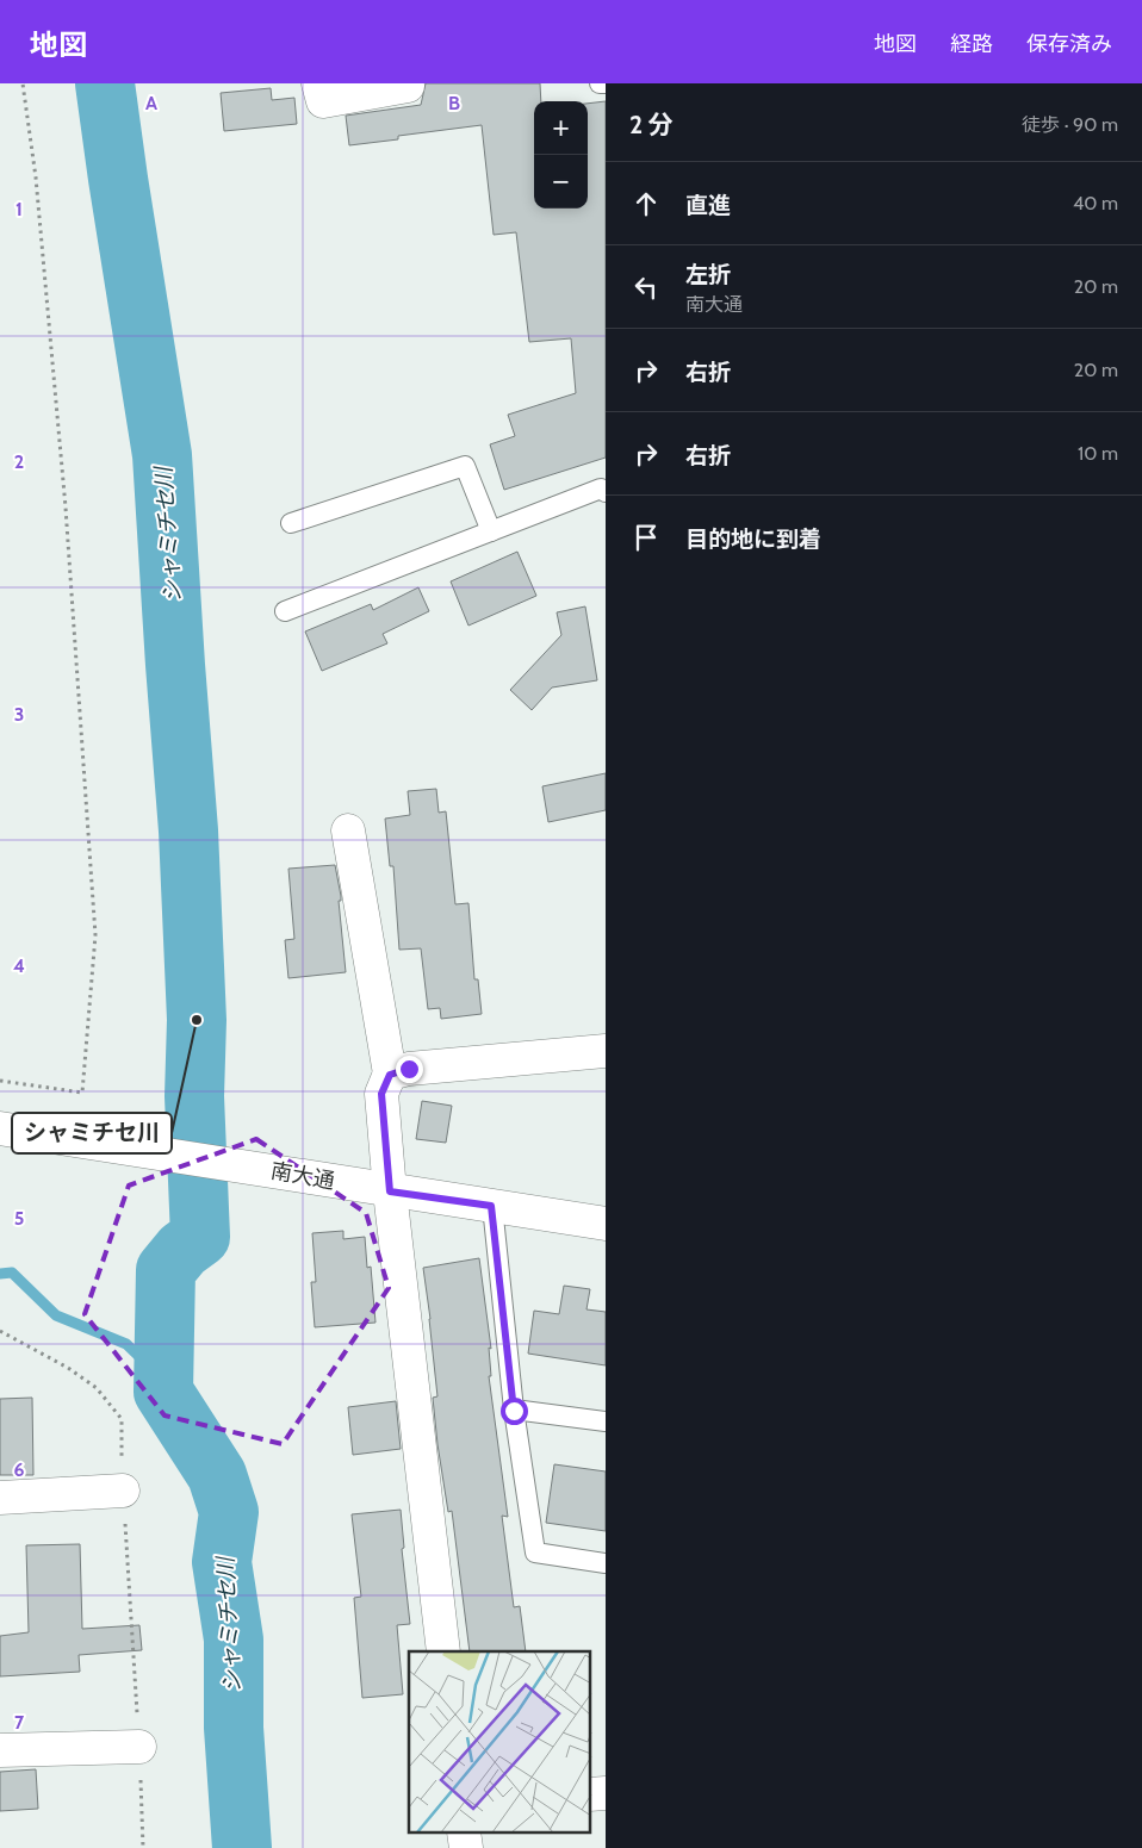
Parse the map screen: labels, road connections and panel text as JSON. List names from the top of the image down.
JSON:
{
  "streets": {
    "street": ["南大通"]
  },
  "water": ["シャミチセ川"],
  "places": ["シャミチセ川"],
  "page": {
    "header": "地図",
    "nav": ["地図", "経路", "保存済み"],
    "heading": ["2 分", "徒歩 · 90 m"],
    "map_buttons": ["+", "−"],
    "list": [
      ["直進", "40 m"],
      ["左折", "南大通", "20 m"],
      ["右折", "20 m"],
      ["右折", "10 m"],
      "目的地に到着"
    ]
  },
  "grid": {
    "columns": ["A", "B"],
    "rows": [
      "1",
      "2",
      "3",
      "4",
      "5",
      "6",
      "7"
    ]
  }
}
